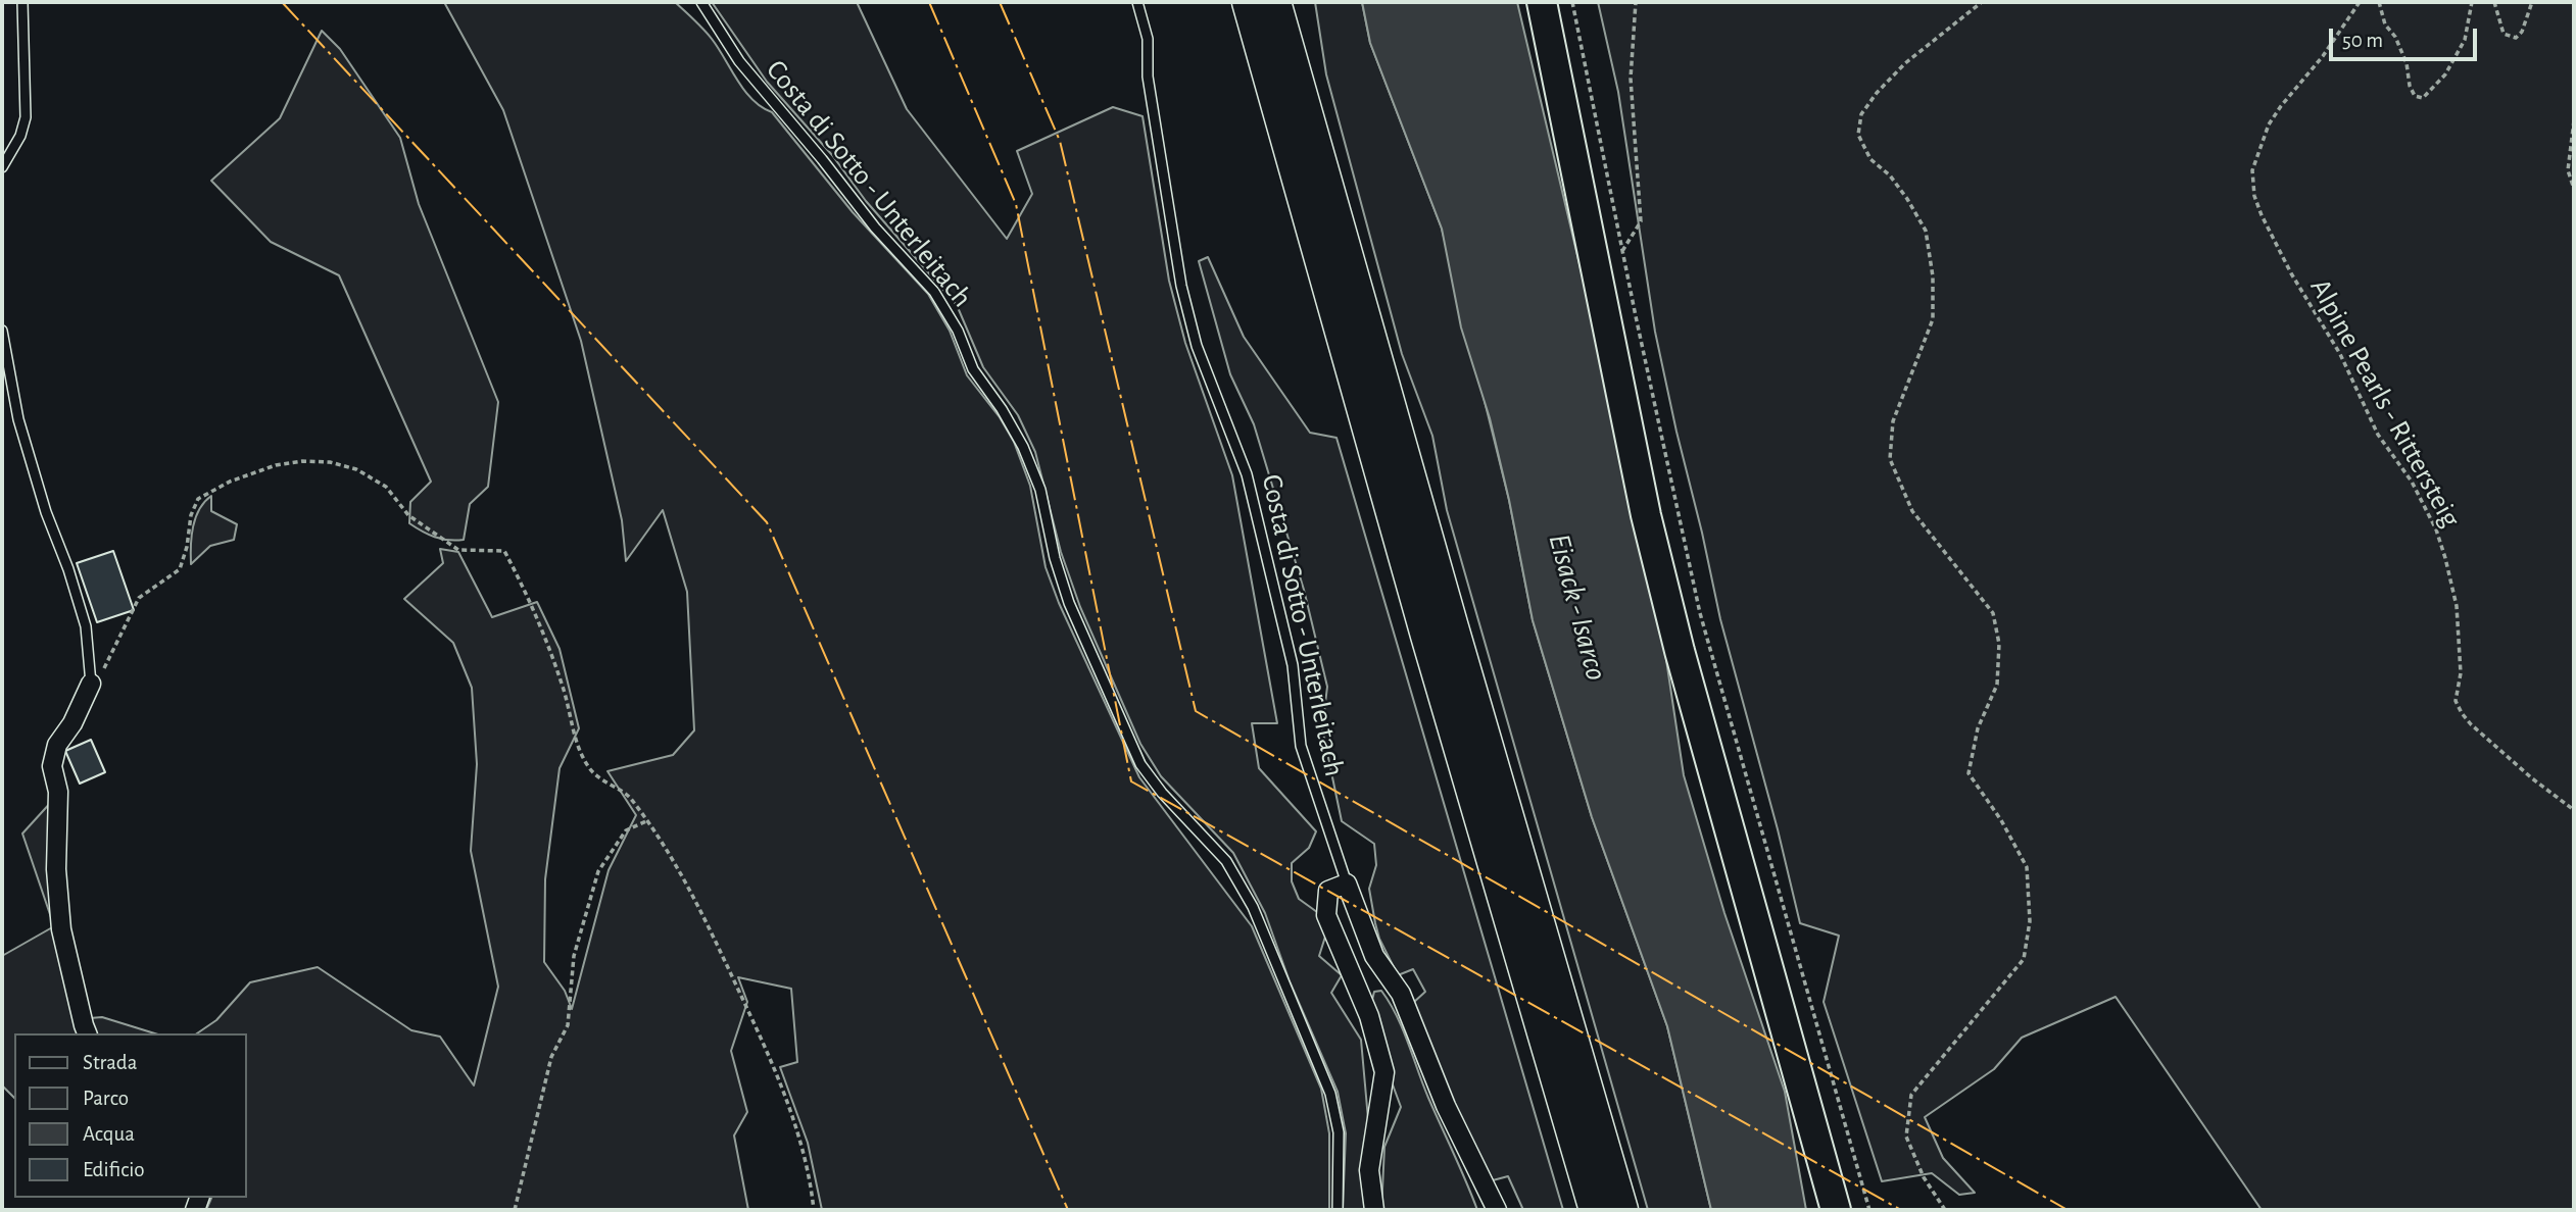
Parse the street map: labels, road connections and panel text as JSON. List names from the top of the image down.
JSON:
{
  "streets": {
    "lane": ["Costa di Sotto - Unterleitach"],
    "path": ["Alpine Pearls - Rittersteig"]
  },
  "water": ["Eisack - Isarco"],
  "legend": [
    "Strada",
    "Parco",
    "Acqua",
    "Edificio"
  ],
  "scale_bar": "50 m"
}
